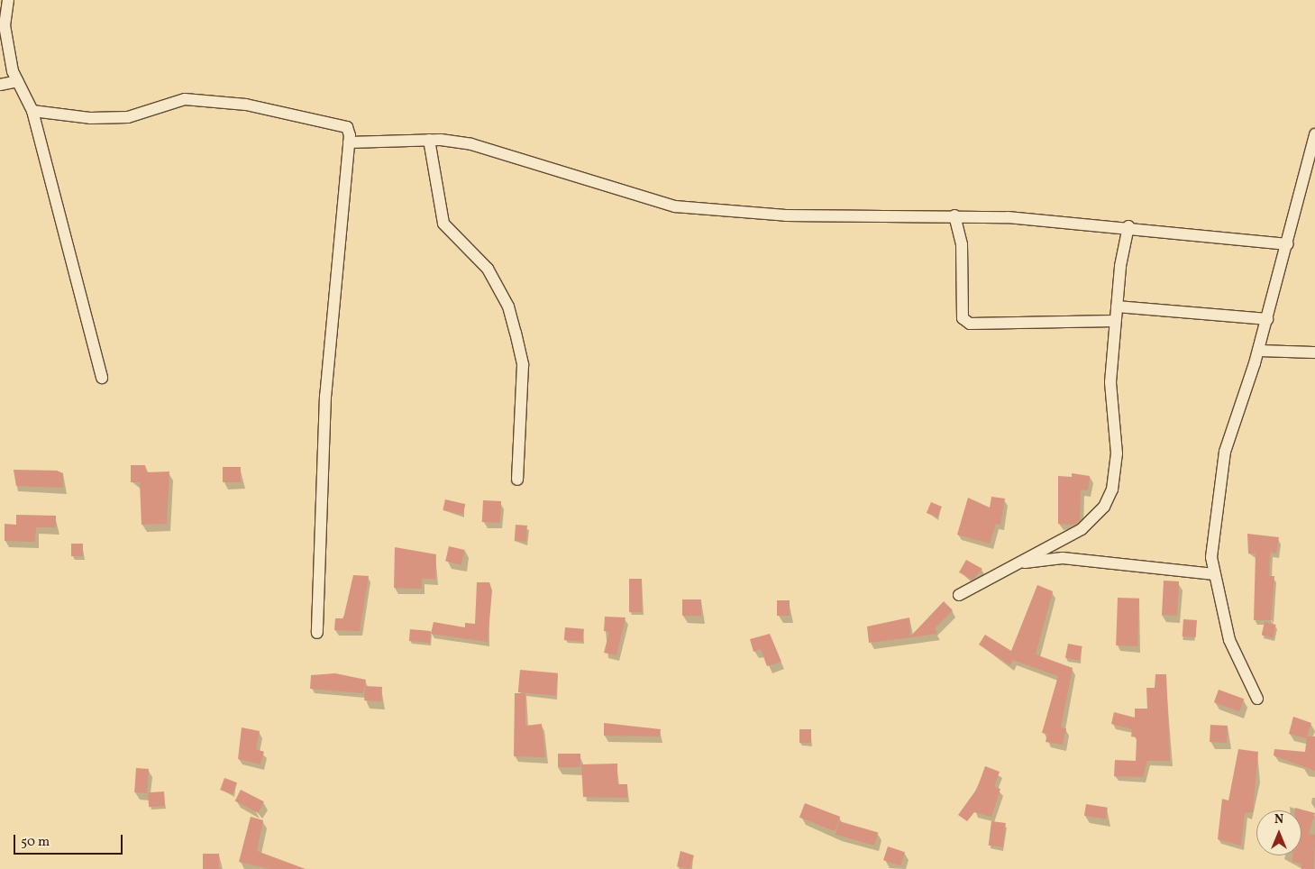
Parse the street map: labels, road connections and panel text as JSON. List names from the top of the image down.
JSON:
{
  "scale_bar": "50 m",
  "north": "top"
}
